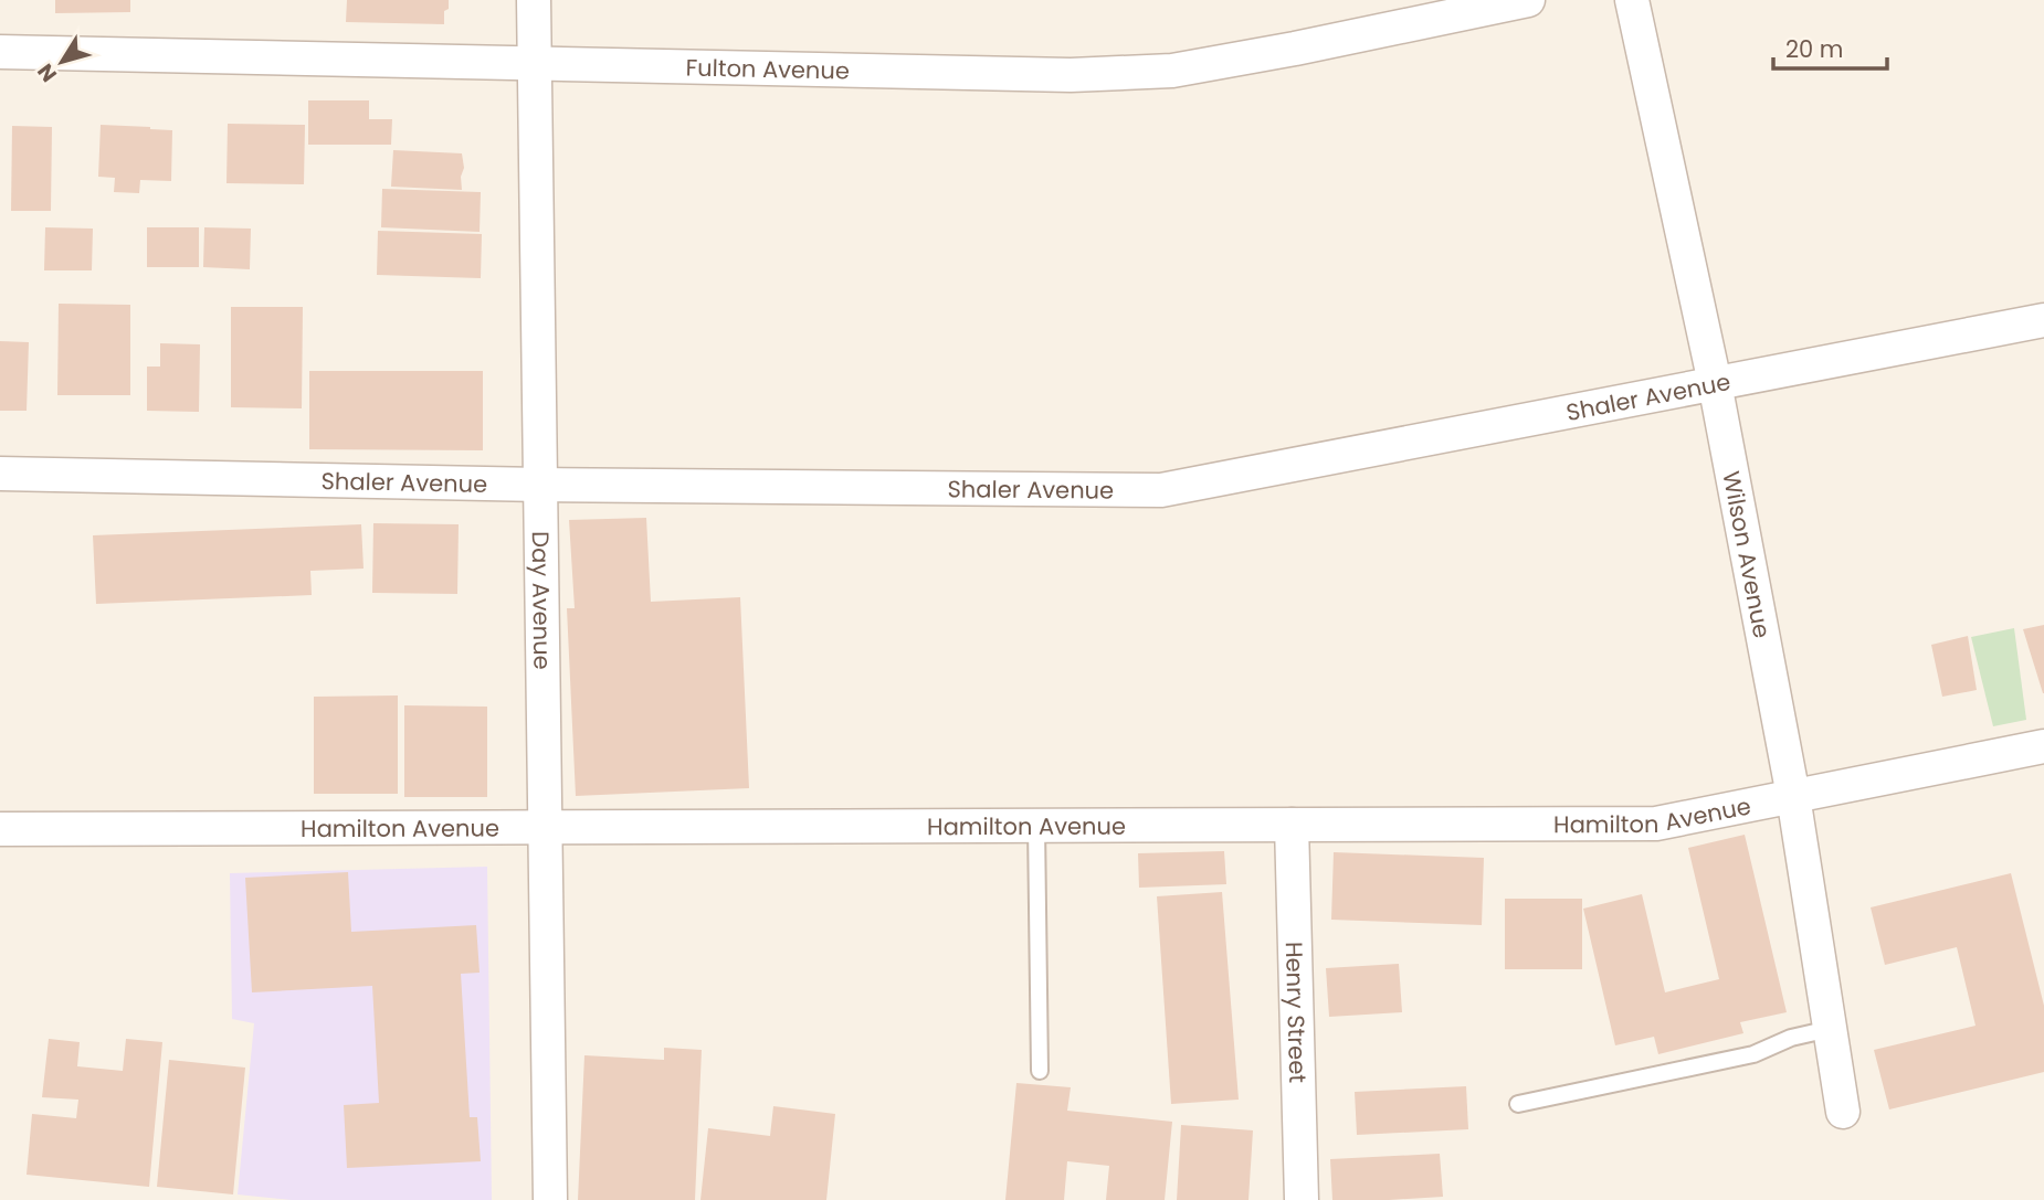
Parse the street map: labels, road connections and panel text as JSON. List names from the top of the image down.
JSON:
{
  "streets": {
    "street": [
      "Fulton Avenue",
      "Shaler Avenue",
      "Wilson Avenue",
      "Day Avenue",
      "Hamilton Avenue",
      "Henry Street"
    ]
  },
  "crossings": [
    ["Fulton Avenue", "Day Avenue"],
    ["Shaler Avenue", "Wilson Avenue"],
    ["Shaler Avenue", "Day Avenue"],
    ["Wilson Avenue", "Hamilton Avenue"],
    ["Day Avenue", "Hamilton Avenue"],
    ["Hamilton Avenue", "Henry Street"]
  ],
  "scale_bar": "20 m",
  "north": "bottom left"
}
